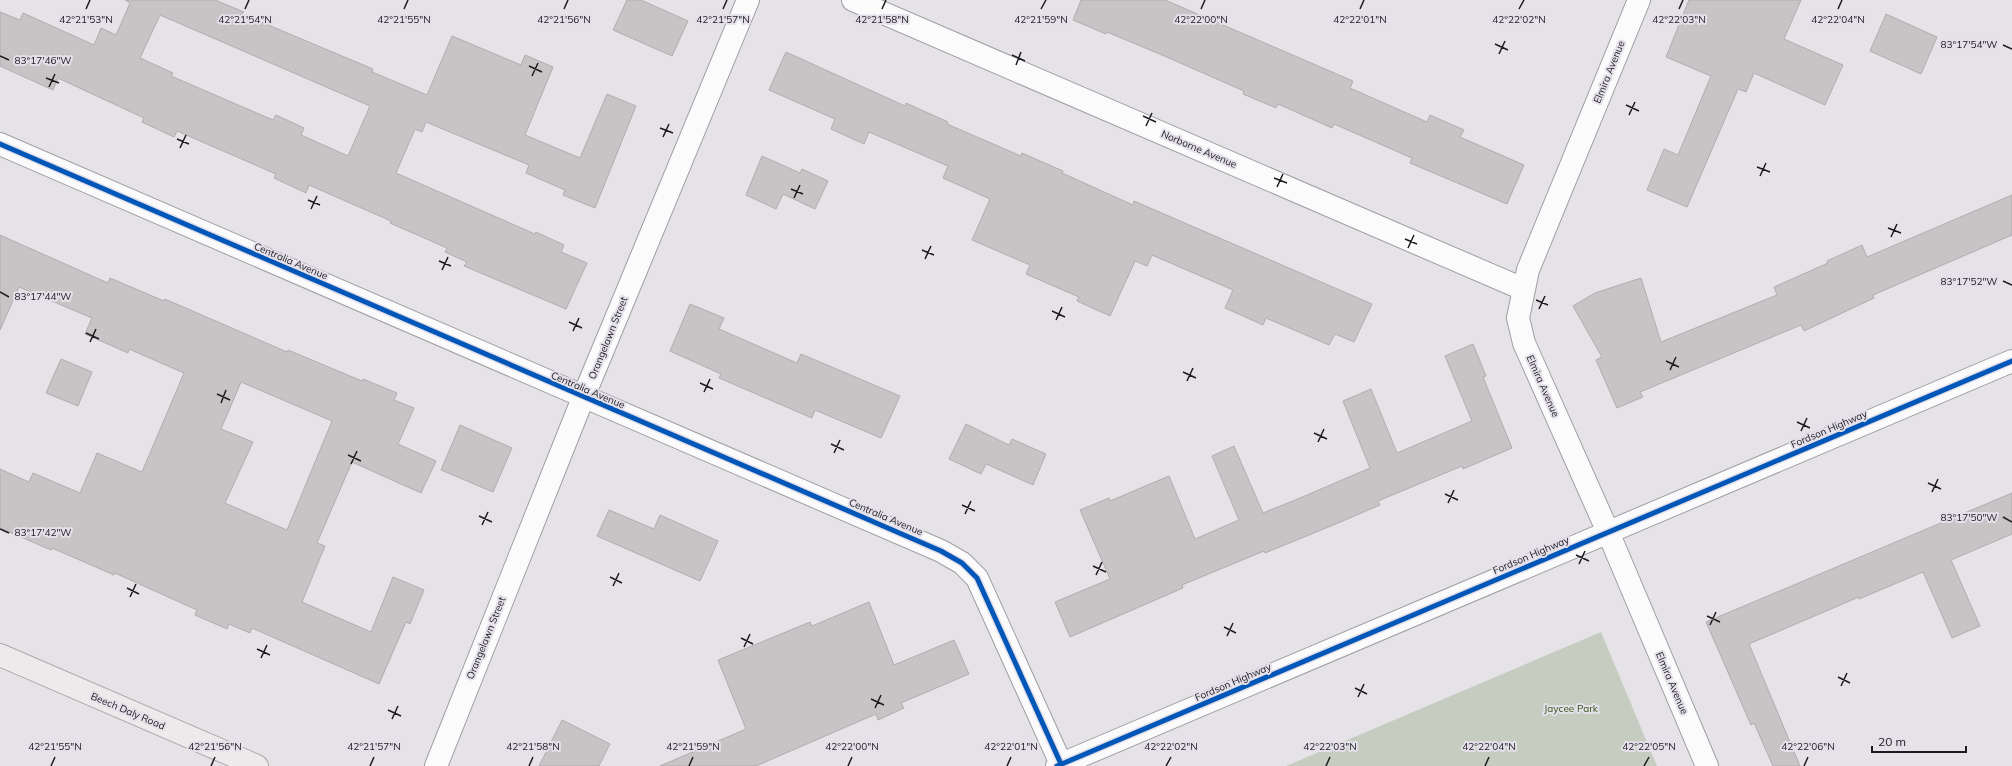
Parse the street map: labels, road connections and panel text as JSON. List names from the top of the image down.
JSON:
{
  "streets": {
    "main road": ["Beech Daly Road"],
    "street": [
      "Elmira Avenue",
      "Norborne Avenue",
      "Centralia Avenue",
      "Orangelawn Street",
      "Fordson Highway"
    ]
  },
  "crossings": [
    ["Elmira Avenue", "Norborne Avenue"],
    ["Elmira Avenue", "Fordson Highway"],
    ["Centralia Avenue", "Orangelawn Street"],
    ["Centralia Avenue", "Fordson Highway"]
  ],
  "parks": ["Jaycee Park"],
  "scale_bar": "20 m",
  "coordinates": [
    "42°21'53\"N",
    "42°21'54\"N",
    "42°21'55\"N",
    "42°21'56\"N",
    "42°21'57\"N",
    "42°21'58\"N",
    "42°21'59\"N",
    "42°22'00\"N",
    "42°22'01\"N",
    "42°22'02\"N",
    "42°22'03\"N",
    "42°22'04\"N",
    "83°17'54\"W",
    "83°17'46\"W",
    "83°17'52\"W",
    "83°17'44\"W",
    "83°17'50\"W",
    "83°17'42\"W",
    "42°22'05\"N",
    "42°22'06\"N"
  ]
}
